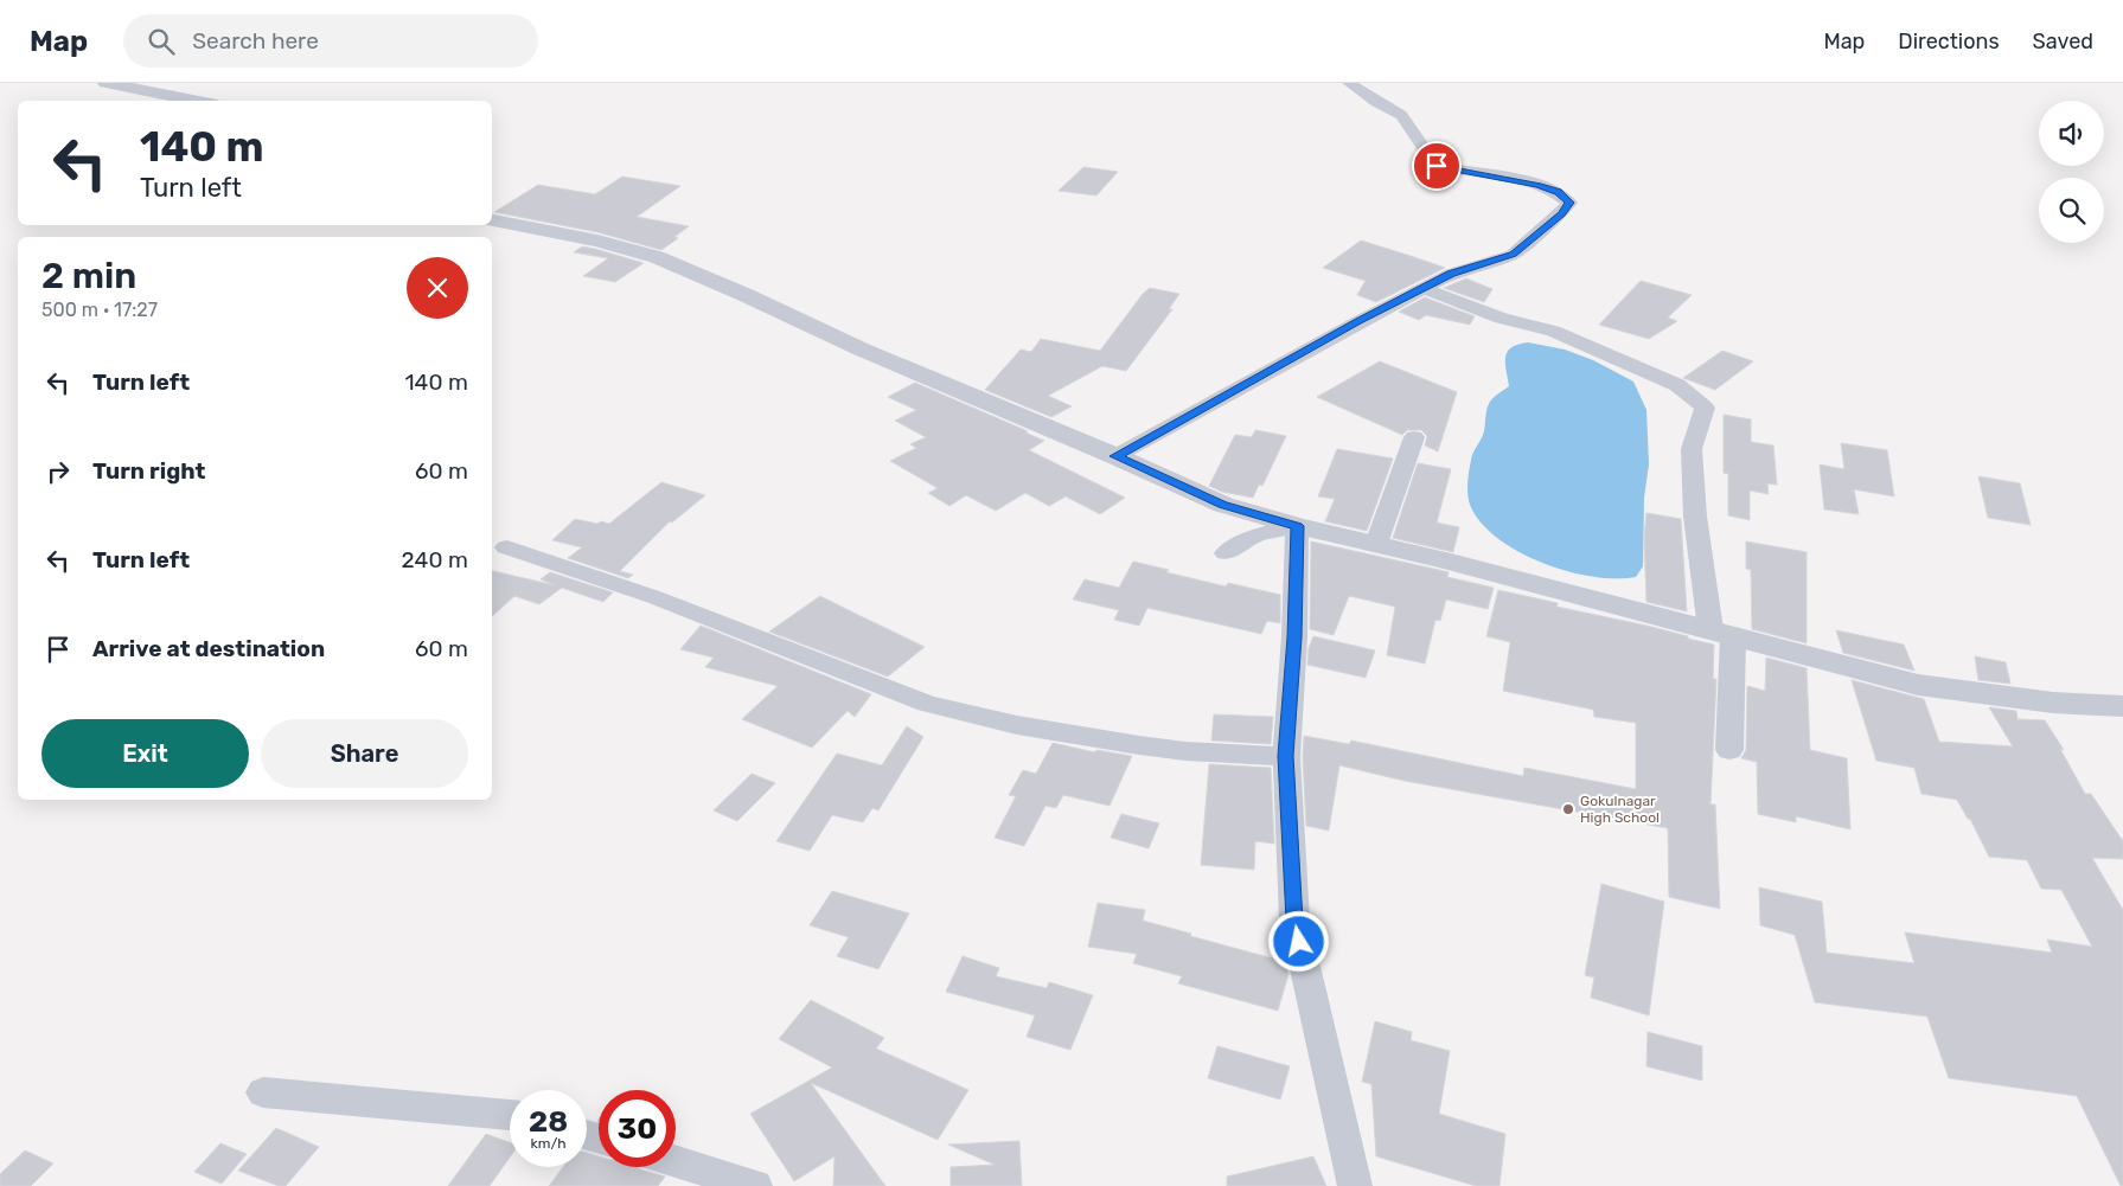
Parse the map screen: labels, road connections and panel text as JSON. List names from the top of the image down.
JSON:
{
  "places": ["Gokulnagar High School"],
  "page": {
    "header": "Map",
    "search": "Search here",
    "nav": ["Map", "Directions", "Saved"],
    "turn": ["140 m", "Turn left"],
    "heading": ["2 min", "500 m · 17:27"],
    "list": [
      {
        "name": "Turn left",
        "value": "140 m"
      },
      {
        "name": "Turn right",
        "value": "60 m"
      },
      {
        "name": "Turn left",
        "value": "240 m"
      },
      {
        "name": "Arrive at destination",
        "value": "60 m"
      }
    ],
    "buttons": ["Exit", "Share"],
    "speed": "28 km/h",
    "limit": "30"
  }
}
